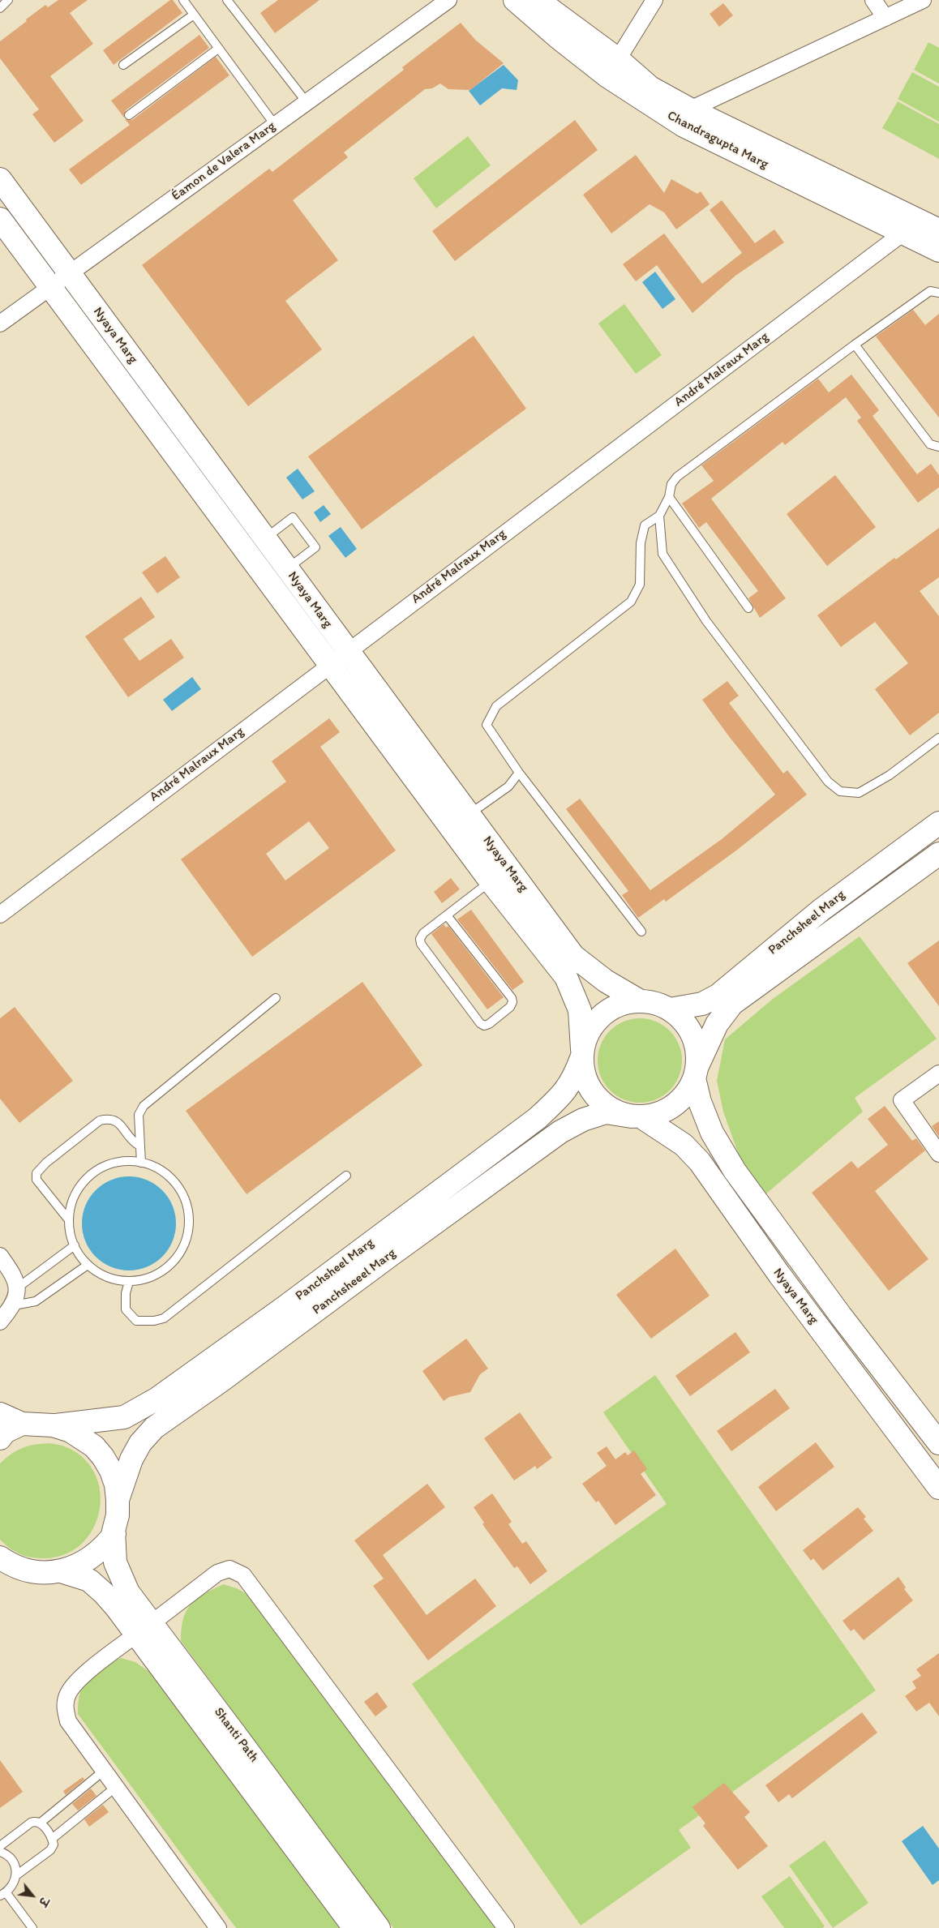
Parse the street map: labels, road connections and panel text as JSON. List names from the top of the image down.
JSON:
{
  "streets": {
    "main road": [
      "Chandragupta Marg",
      "Nyaya Marg",
      "Panchsheel Marg",
      "Panchsheeel Marg",
      "Shanti Path"
    ],
    "street": ["Éamon de Valera Marg", "André Malraux Marg"]
  },
  "crossings": [
    ["Chandragupta Marg", "André Malraux Marg"],
    ["Éamon de Valera Marg", "Nyaya Marg"],
    ["Nyaya Marg", "André Malraux Marg"],
    ["Nyaya Marg", "Panchsheel Marg"],
    ["Nyaya Marg", "Panchsheeel Marg"],
    ["Panchsheel Marg", "Panchsheeel Marg"],
    ["Panchsheeel Marg", "Shanti Path"]
  ],
  "north": "bottom right"
}
